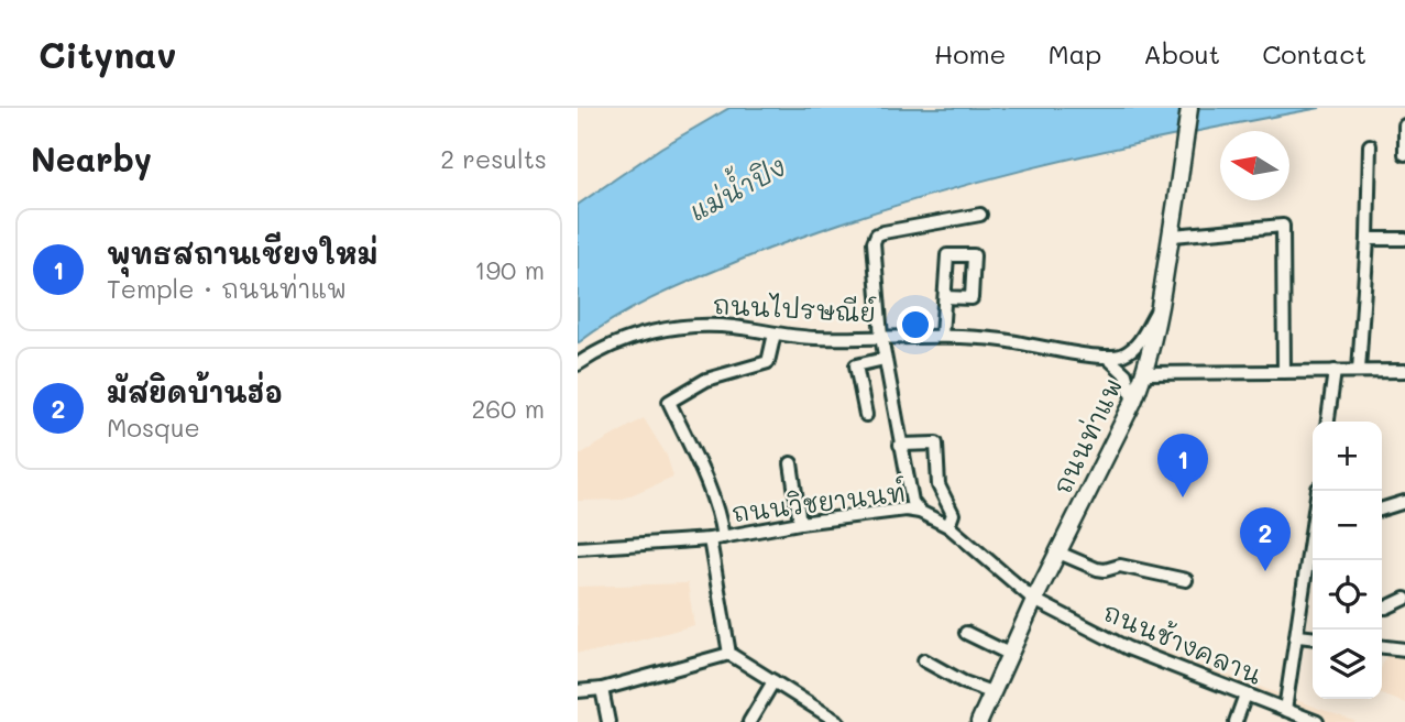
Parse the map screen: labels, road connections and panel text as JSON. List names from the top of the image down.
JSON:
{
  "streets": {
    "main road": ["ถนนท่าแพ"],
    "street": ["ถนนไปรษณีย์", "ถนนวิชยานนท์", "ถนนช้างคลาน"]
  },
  "crossings": [
    ["ถนนท่าแพ", "ถนนวิชยานนท์"],
    ["ถนนท่าแพ", "ถนนช้างคลาน"],
    ["ถนนวิชยานนท์", "ถนนช้างคลาน"]
  ],
  "water": ["แม่น้ำปิง"],
  "north": "left",
  "page": {
    "header": "Citynav",
    "nav": [
      "Home",
      "Map",
      "About",
      "Contact"
    ],
    "heading": ["Nearby", "2 results"],
    "list": [
      {
        "mark": "1",
        "name": "พุทธสถานเชียงใหม่",
        "note": "Temple · ถนนท่าแพ",
        "value": "190 m"
      },
      {
        "mark": "2",
        "name": "มัสยิดบ้านฮ่อ",
        "note": "Mosque",
        "value": "260 m"
      }
    ],
    "map_buttons": ["+", "−"],
    "pins": ["1", "2"]
  }
}
